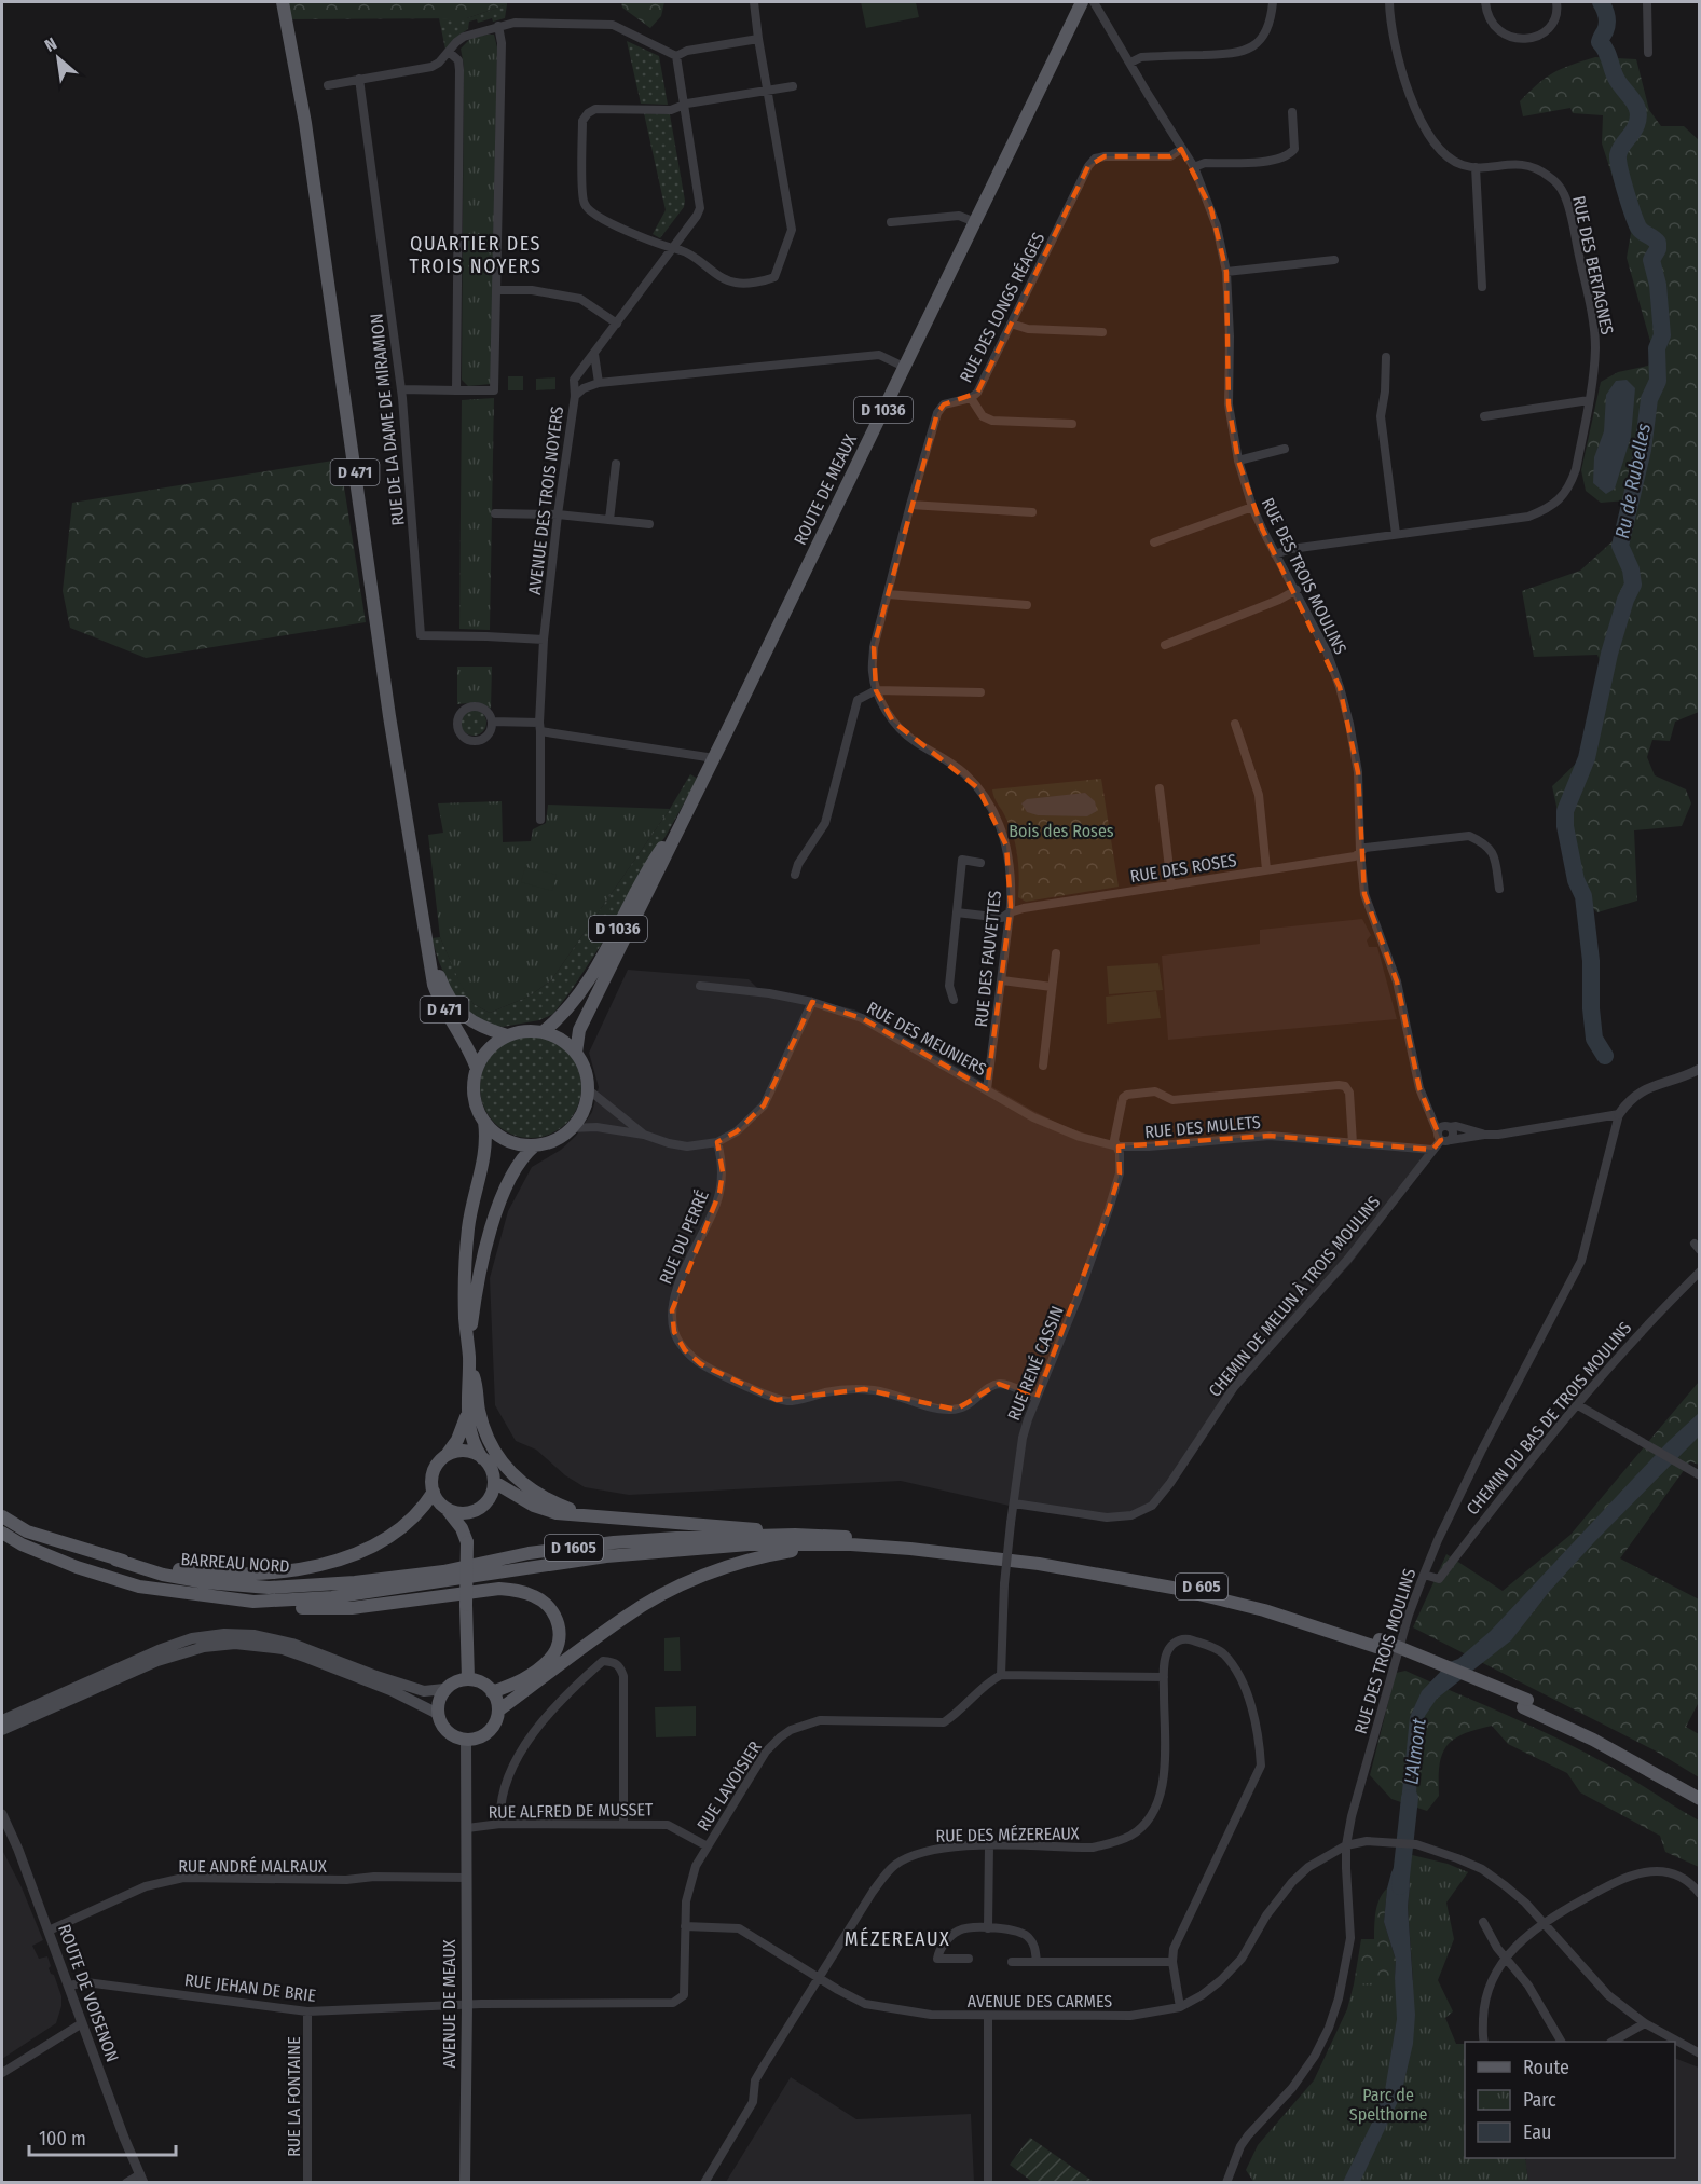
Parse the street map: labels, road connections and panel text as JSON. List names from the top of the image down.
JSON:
{
  "streets": {
    "main road": [
      "D 1036",
      "D 471",
      "ROUTE DE MEAUX",
      "D 1605",
      "BARREAU NORD",
      "D 605",
      "AVENUE DE MEAUX"
    ],
    "street": [
      "RUE DES BERTAGNES",
      "RUE DES LONGS RÉAGES",
      "RUE DE LA DAME DE MIRAMION",
      "AVENUE DES TROIS NOYERS",
      "RUE DES TROIS MOULINS",
      "RUE DES ROSES",
      "RUE DES FAUVETTES",
      "RUE DES MEUNIERS",
      "RUE DES MULETS",
      "RUE DU PERRÉ",
      "CHEMIN DE MELUN À TROIS MOULINS",
      "RUE RENÉ CASSIN",
      "CHEMIN DU BAS DE TROIS MOULINS",
      "RUE LAVOISIER",
      "RUE ALFRED DE MUSSET",
      "RUE DES MÉZEREAUX",
      "RUE ANDRÉ MALRAUX",
      "RUE JEHAN DE BRIE",
      "ROUTE DE VOISENON",
      "AVENUE DES CARMES",
      "RUE LA FONTAINE"
    ]
  },
  "crossings": [
    ["RUE DES BERTAGNES", "RUE DES TROIS MOULINS"],
    ["RUE DES LONGS RÉAGES", "RUE DES TROIS MOULINS"],
    ["RUE DES LONGS RÉAGES", "RUE DES FAUVETTES"],
    ["RUE DE LA DAME DE MIRAMION", "AVENUE DES TROIS NOYERS"],
    ["D 471", "ROUTE DE MEAUX"],
    ["ROUTE DE MEAUX", "AVENUE DES TROIS NOYERS"],
    ["RUE DES TROIS MOULINS", "RUE DES ROSES"],
    ["RUE DES TROIS MOULINS", "CHEMIN DE MELUN À TROIS MOULINS"],
    ["RUE DES TROIS MOULINS", "CHEMIN DU BAS DE TROIS MOULINS"],
    ["RUE DES TROIS MOULINS", "AVENUE DES CARMES"],
    ["RUE DES ROSES", "RUE DES FAUVETTES"],
    ["RUE DES FAUVETTES", "RUE DES MEUNIERS"],
    ["RUE DES FAUVETTES", "RUE DES MULETS"],
    ["RUE DES MEUNIERS", "RUE DES MULETS"],
    ["RUE DES MULETS", "CHEMIN DE MELUN À TROIS MOULINS"],
    ["RUE DES MULETS", "RUE RENÉ CASSIN"],
    ["RUE DU PERRÉ", "RUE RENÉ CASSIN"],
    ["CHEMIN DE MELUN À TROIS MOULINS", "RUE RENÉ CASSIN"],
    ["RUE RENÉ CASSIN", "RUE LAVOISIER"],
    ["D 1605", "BARREAU NORD"],
    ["D 1605", "D 605"],
    ["BARREAU NORD", "D 605"],
    ["RUE LAVOISIER", "RUE ALFRED DE MUSSET"],
    ["RUE LAVOISIER", "RUE JEHAN DE BRIE"],
    ["RUE LAVOISIER", "AVENUE DES CARMES"],
    ["RUE LAVOISIER", "AVENUE DE MEAUX"],
    ["RUE ALFRED DE MUSSET", "AVENUE DE MEAUX"],
    ["RUE DES MÉZEREAUX", "AVENUE DES CARMES"],
    ["RUE ANDRÉ MALRAUX", "ROUTE DE VOISENON"],
    ["RUE ANDRÉ MALRAUX", "AVENUE DE MEAUX"],
    ["RUE JEHAN DE BRIE", "ROUTE DE VOISENON"],
    ["RUE JEHAN DE BRIE", "AVENUE DE MEAUX"],
    ["RUE JEHAN DE BRIE", "RUE LA FONTAINE"]
  ],
  "districts": ["QUARTIER DES TROIS NOYERS", "MÉZEREAUX"],
  "water": ["Ru de Rubelles", "L'Almont"],
  "parks": ["Bois des Roses", "Parc de Spelthorne"],
  "legend": ["Route", "Parc", "Eau"],
  "scale_bar": "100 m",
  "north": "top left"
}
